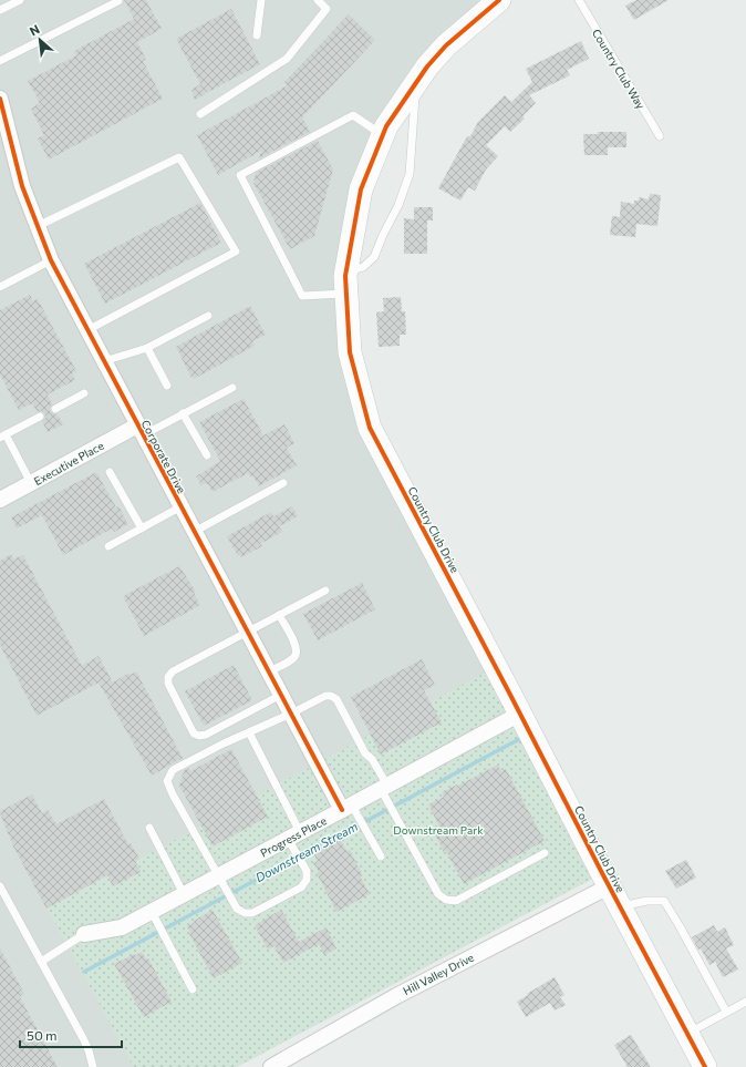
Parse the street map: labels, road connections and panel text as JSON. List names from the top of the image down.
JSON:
{
  "streets": {
    "street": [
      "Corporate Drive",
      "Executive Place",
      "Country Club Drive",
      "Progress Place",
      "Hill Valley Drive"
    ],
    "lane": ["Country Club Way"]
  },
  "crossings": [
    ["Corporate Drive", "Executive Place"],
    ["Corporate Drive", "Progress Place"],
    ["Country Club Drive", "Progress Place"],
    ["Country Club Drive", "Hill Valley Drive"]
  ],
  "water": ["Downstream Stream"],
  "parks": ["Downstream Park"],
  "scale_bar": "50 m",
  "north": "top left"
}
